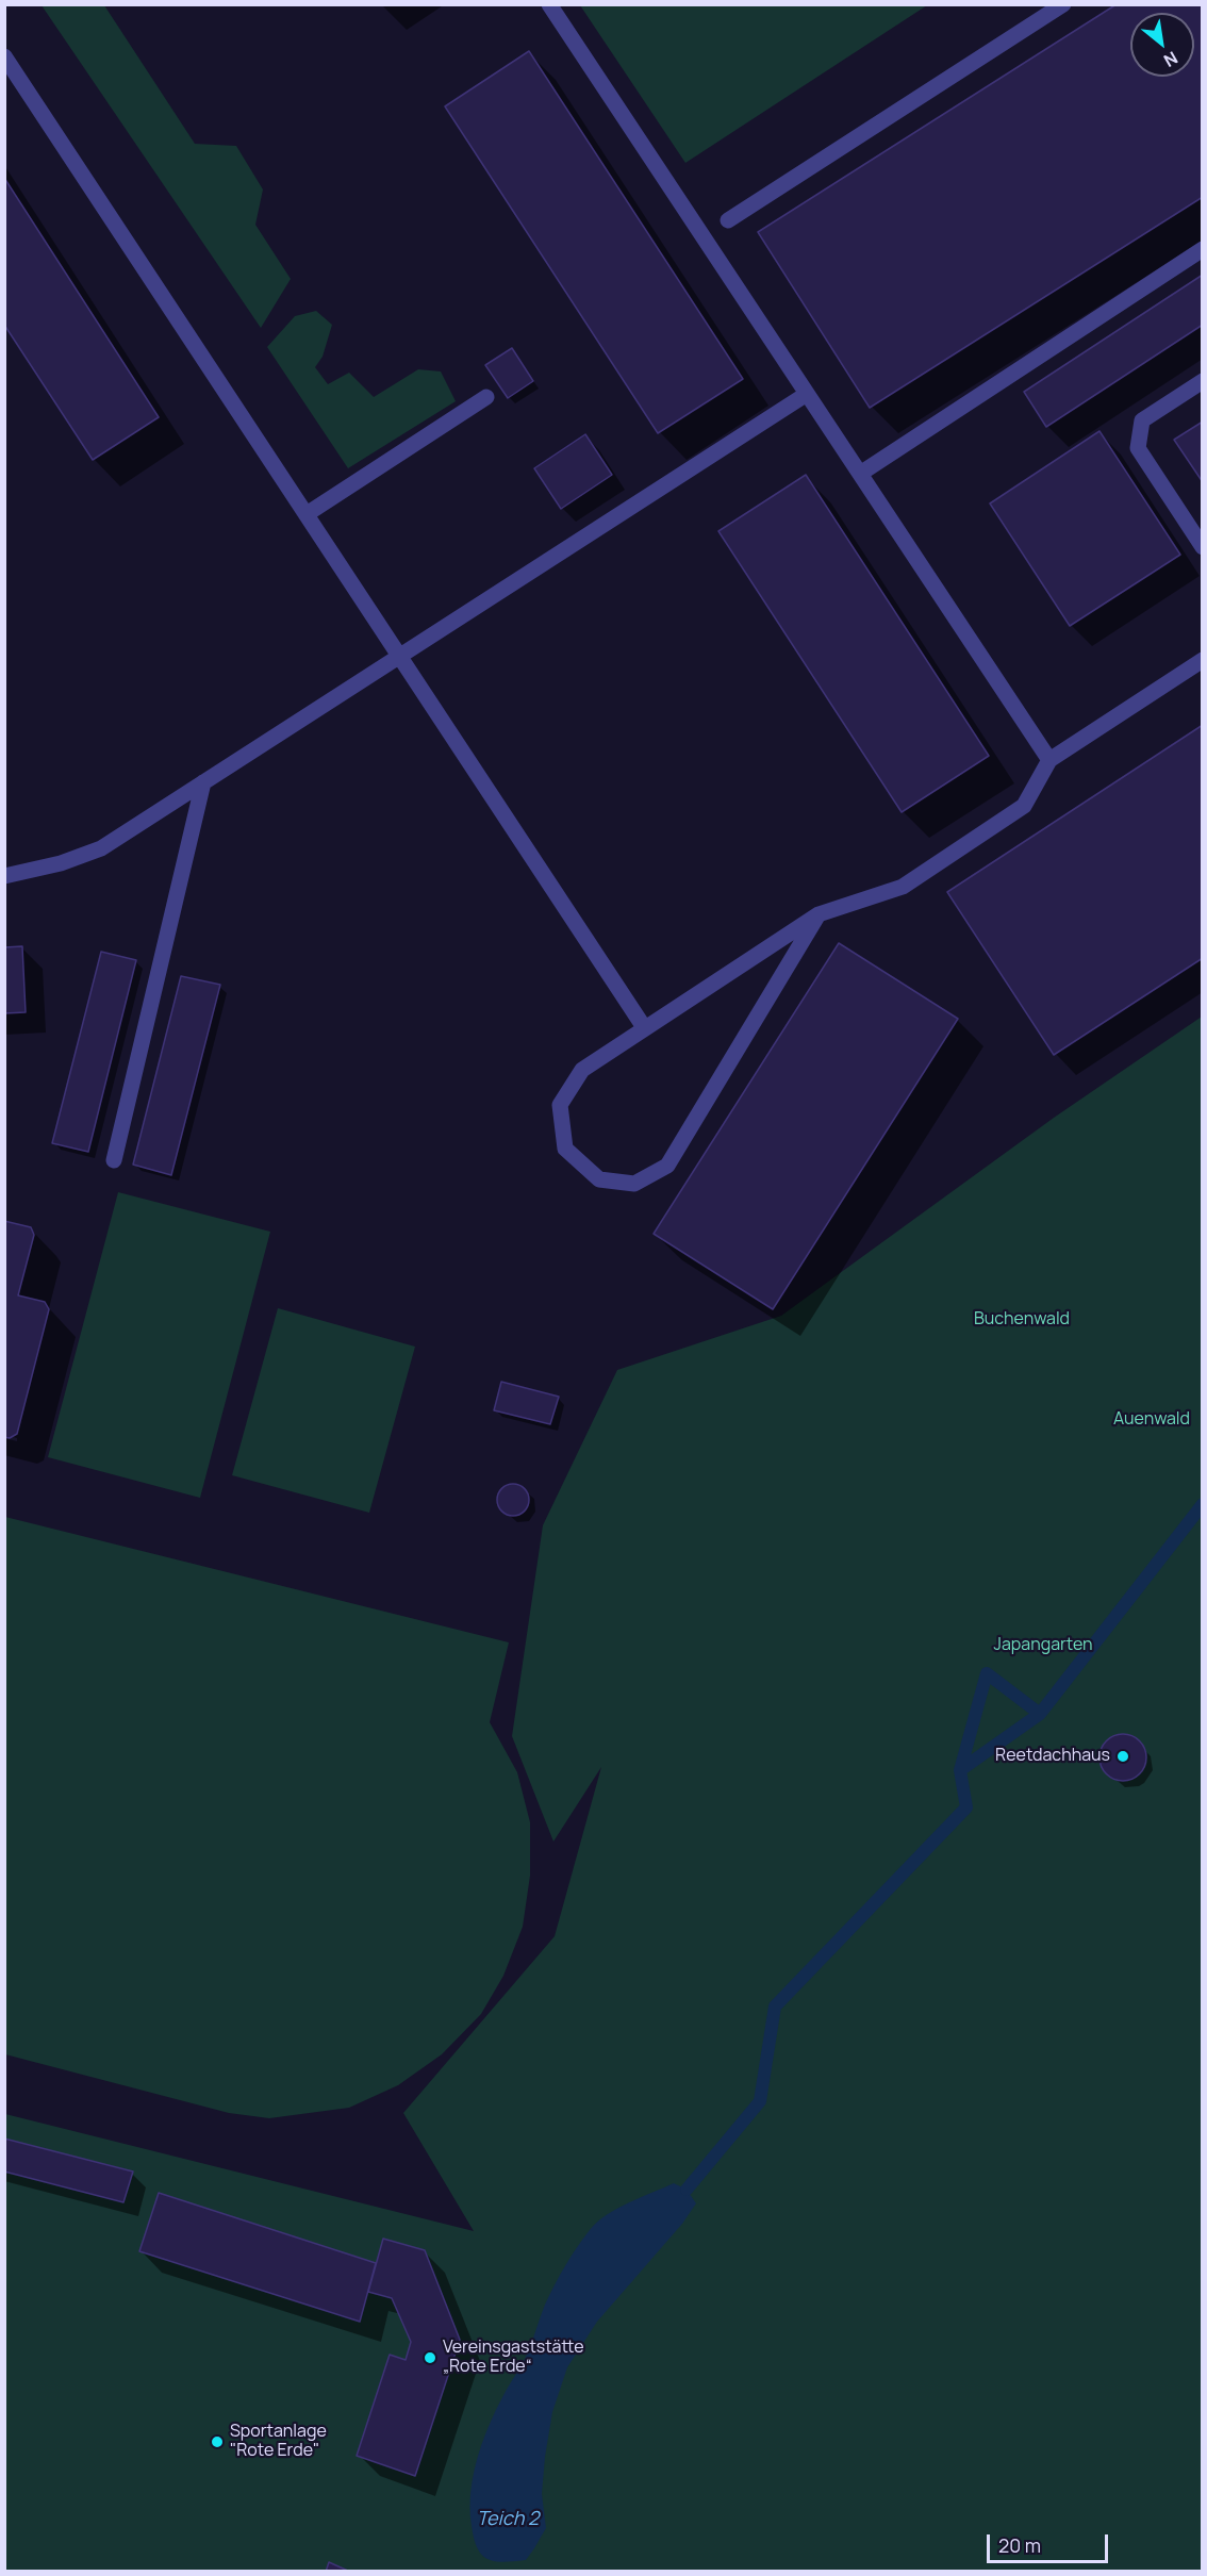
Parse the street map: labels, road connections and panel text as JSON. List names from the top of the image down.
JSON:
{
  "water": ["Teich 2"],
  "parks": ["Buchenwald", "Auenwald", "Japangarten"],
  "places": ["Reetdachhaus", "Vereinsgaststätte „Rote Erde“", "Sportanlage \"Rote Erde\""],
  "scale_bar": "20 m",
  "north": "bottom right"
}
